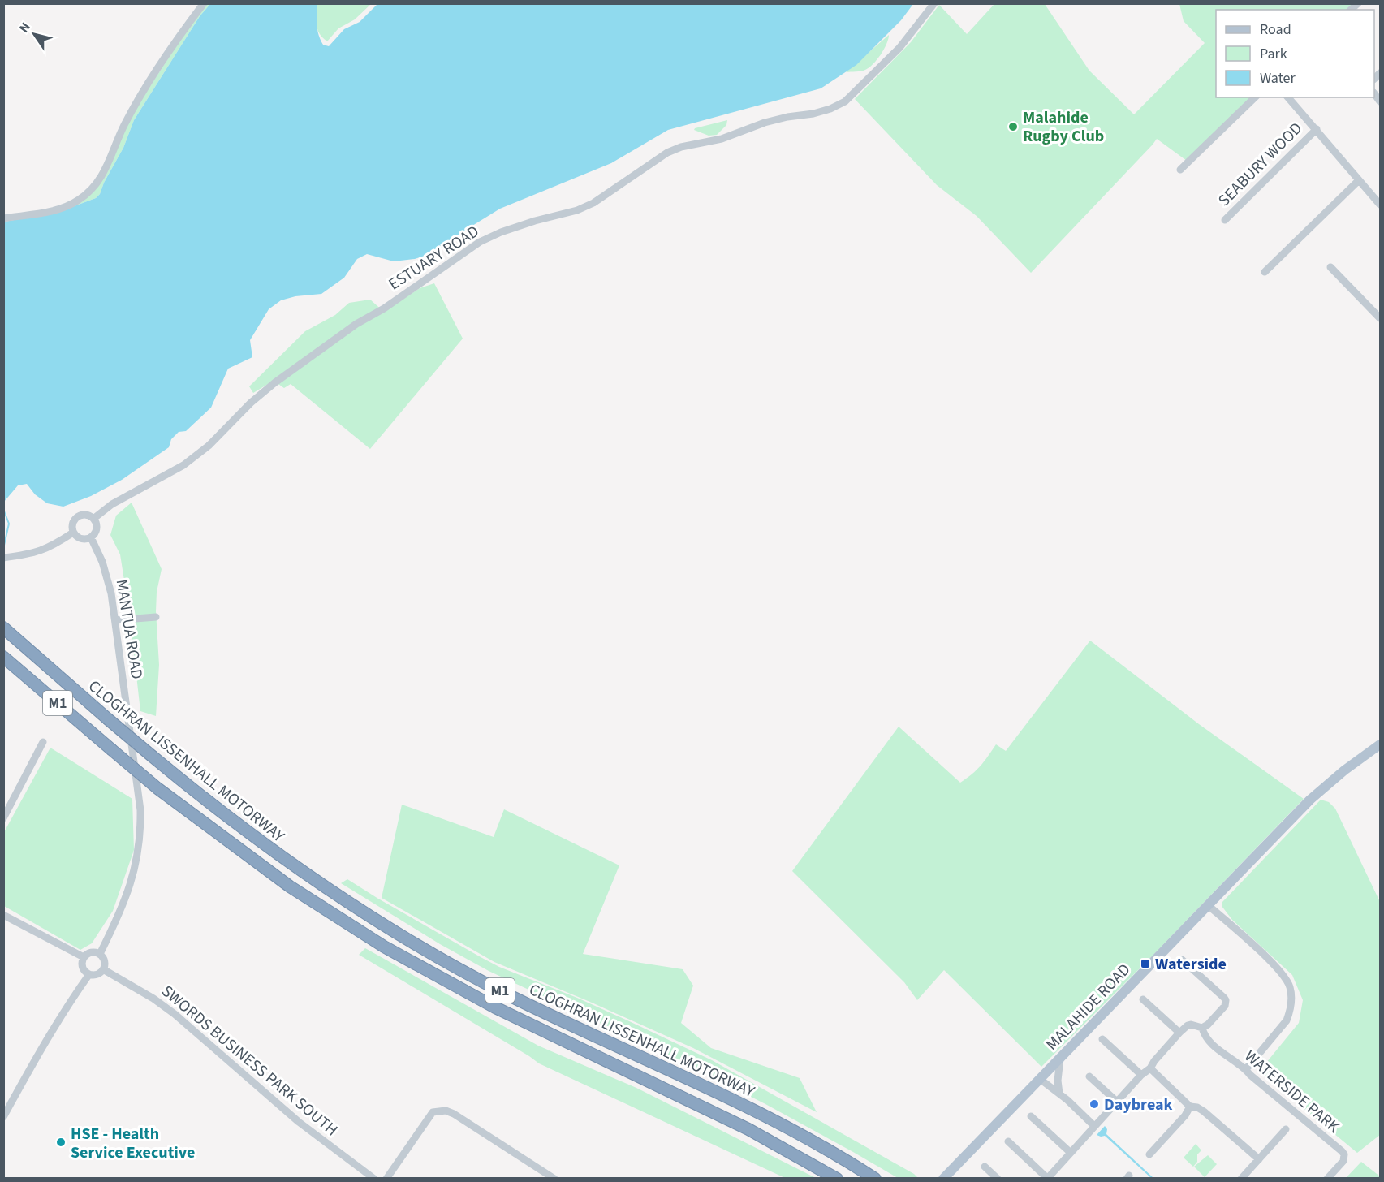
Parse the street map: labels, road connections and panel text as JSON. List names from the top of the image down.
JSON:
{
  "streets": {
    "highway": ["M1", "CLOGHRAN LISSENHALL MOTORWAY"],
    "main road": ["MALAHIDE ROAD"],
    "street": [
      "SEABURY WOOD",
      "ESTUARY ROAD",
      "MANTUA ROAD",
      "SWORDS BUSINESS PARK SOUTH",
      "WATERSIDE PARK"
    ]
  },
  "crossings": [
    ["ESTUARY ROAD", "MANTUA ROAD"],
    ["MANTUA ROAD", "SWORDS BUSINESS PARK SOUTH"]
  ],
  "places": {
    "other": ["Malahide Rugby Club", "Daybreak", "HSE - Health Service Executive"],
    "transit": ["Waterside"]
  },
  "legend": ["Road", "Park", "Water"],
  "north": "top left"
}
